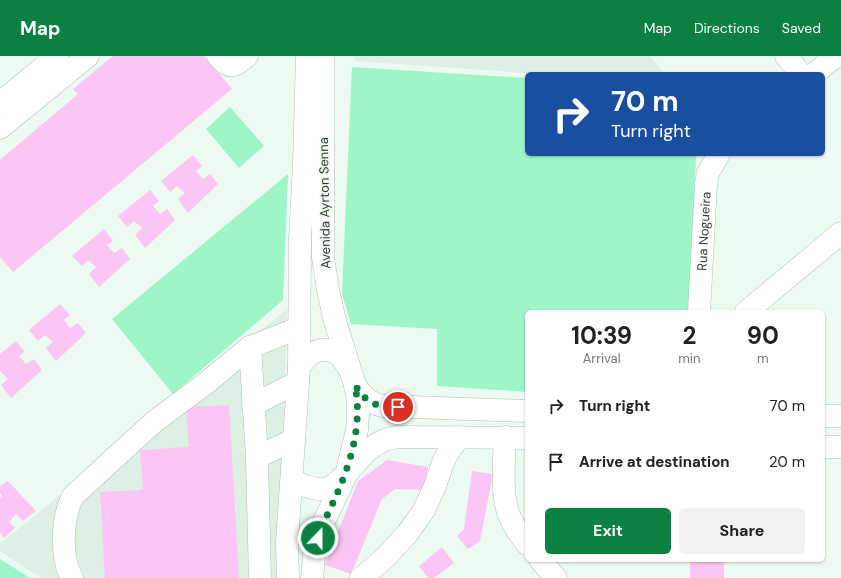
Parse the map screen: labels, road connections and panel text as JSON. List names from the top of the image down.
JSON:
{
  "streets": {
    "main road": ["Avenida Ayrton Senna", "Rua Nogueira"]
  },
  "page": {
    "header": "Map",
    "nav": ["Map", "Directions", "Saved"],
    "turn": ["70 m", "Turn right"],
    "eta": [
      "10:39",
      "Arrival",
      "2",
      "min",
      "90",
      "m"
    ],
    "list": [
      {
        "name": "Turn right",
        "value": "70 m"
      },
      {
        "name": "Arrive at destination",
        "value": "20 m"
      }
    ],
    "buttons": ["Exit", "Share"]
  }
}
